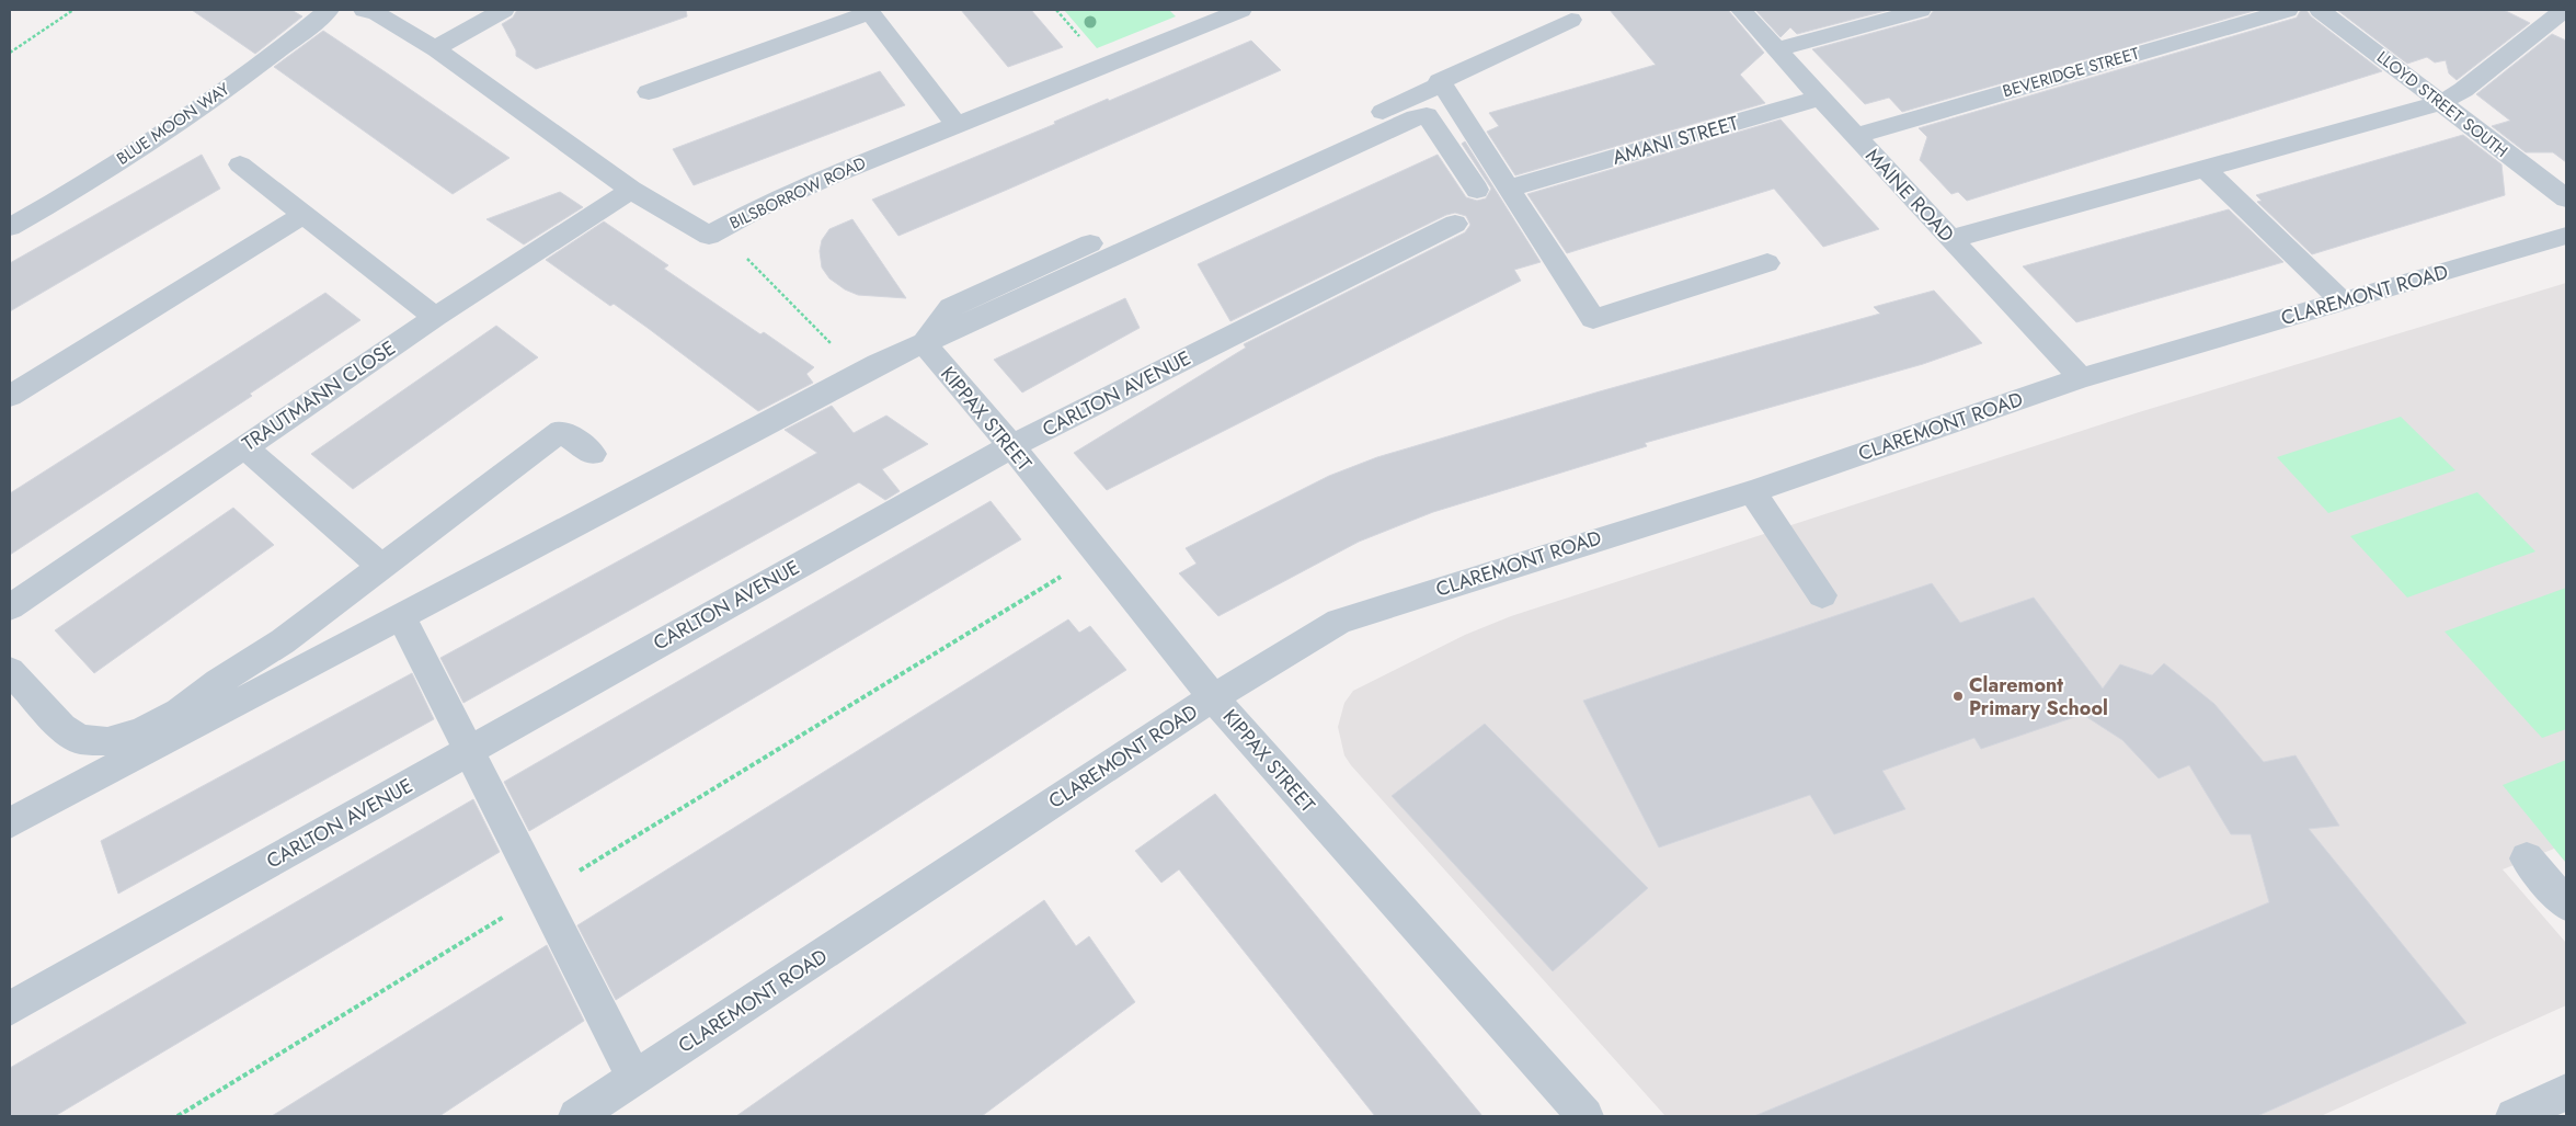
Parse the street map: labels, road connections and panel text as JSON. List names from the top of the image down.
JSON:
{
  "streets": {
    "street": [
      "BEVERIDGE STREET",
      "LLOYD STREET SOUTH",
      "BLUE MOON WAY",
      "AMANI STREET",
      "BILSBORROW ROAD",
      "MAINE ROAD",
      "CLAREMONT ROAD",
      "CARLTON AVENUE",
      "TRAUTMANN CLOSE",
      "KIPPAX STREET"
    ]
  },
  "crossings": [
    ["BEVERIDGE STREET", "MAINE ROAD"],
    ["AMANI STREET", "MAINE ROAD"],
    ["BILSBORROW ROAD", "TRAUTMANN CLOSE"],
    ["MAINE ROAD", "CLAREMONT ROAD"],
    ["CLAREMONT ROAD", "KIPPAX STREET"],
    ["CARLTON AVENUE", "KIPPAX STREET"]
  ],
  "places": ["Claremont Primary School"]
}
